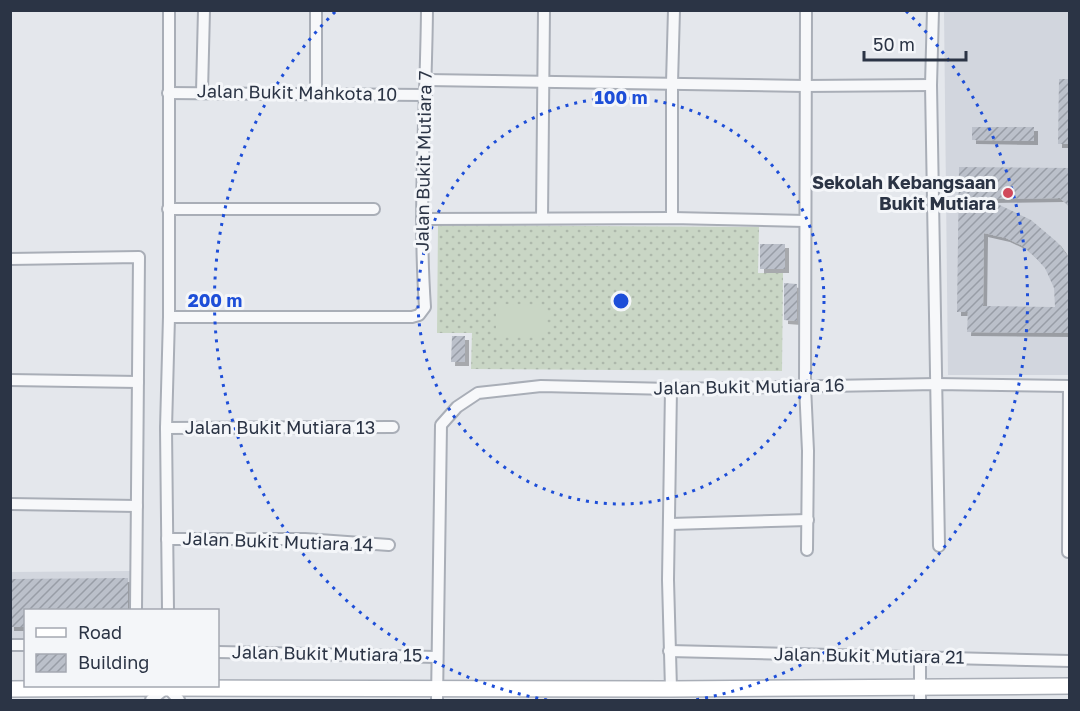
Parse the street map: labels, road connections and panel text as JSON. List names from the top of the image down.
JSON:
{
  "streets": {
    "street": [
      "Jalan Bukit Mahkota 10",
      "Jalan Bukit Mutiara 7",
      "Jalan Bukit Mutiara 16",
      "Jalan Bukit Mutiara 13",
      "Jalan Bukit Mutiara 14",
      "Jalan Bukit Mutiara 15",
      "Jalan Bukit Mutiara 21"
    ]
  },
  "crossings": [
    ["Jalan Bukit Mahkota 10", "Jalan Bukit Mutiara 7"],
    ["Jalan Bukit Mutiara 16", "Jalan Bukit Mutiara 15"]
  ],
  "places": ["Sekolah Kebangsaan Bukit Mutiara"],
  "legend": ["Road", "Building"],
  "scale_bar": "50 m",
  "rings": ["100 m", "200 m"]
}
